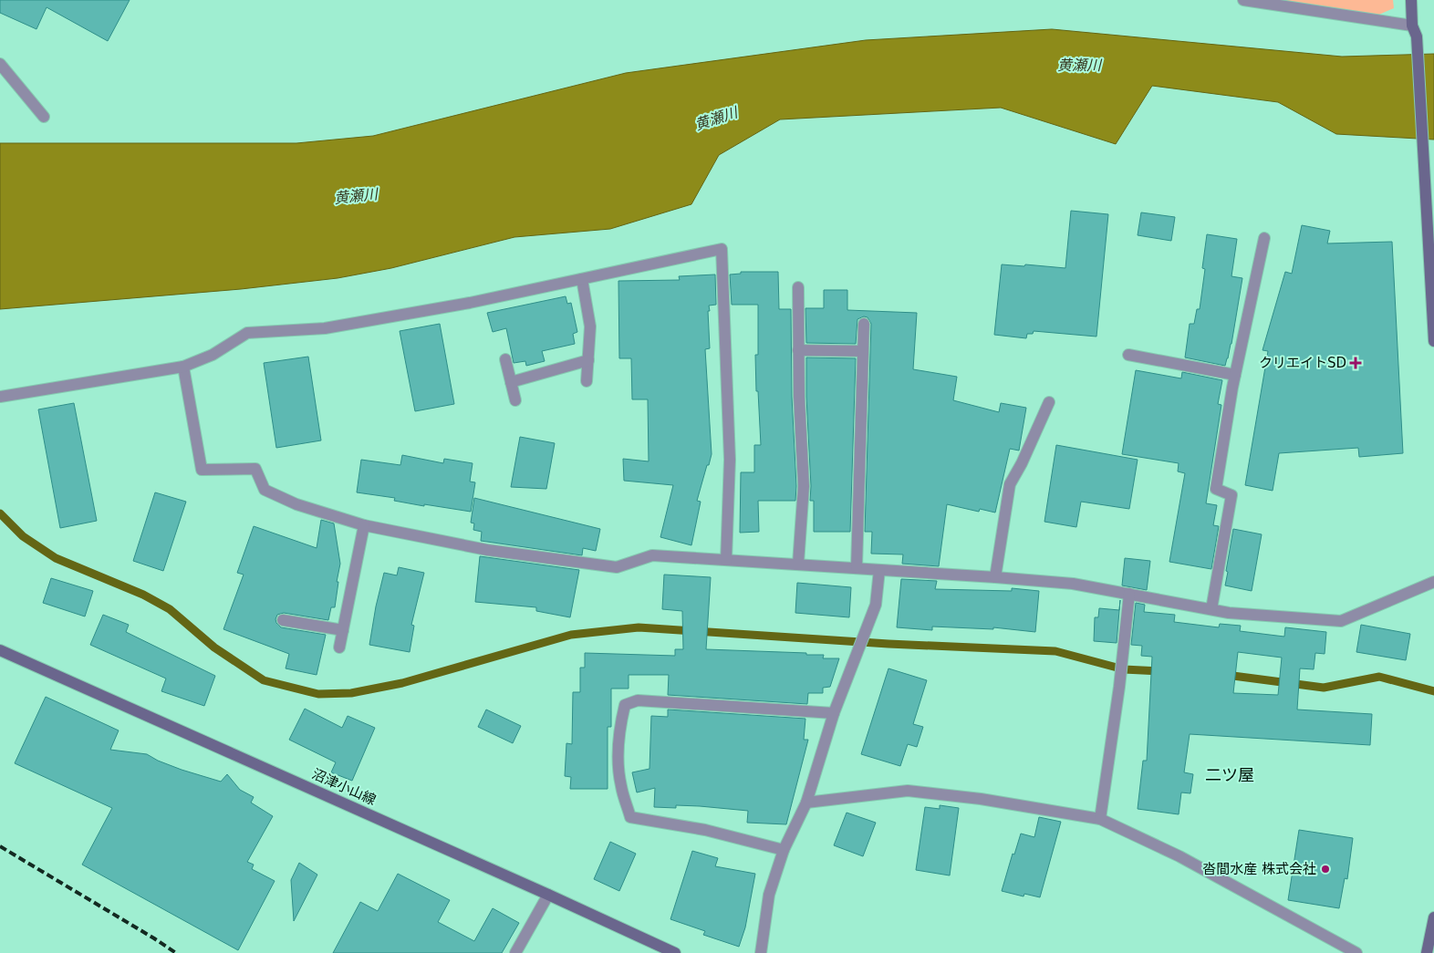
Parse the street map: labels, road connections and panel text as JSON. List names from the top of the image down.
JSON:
{
  "streets": {
    "main road": ["沼津小山線"]
  },
  "districts": ["二ツ屋"],
  "water": ["黄瀬川"],
  "places": {
    "health": ["クリエイトSD"],
    "other": ["沓間水産 株式会社"]
  }
}
